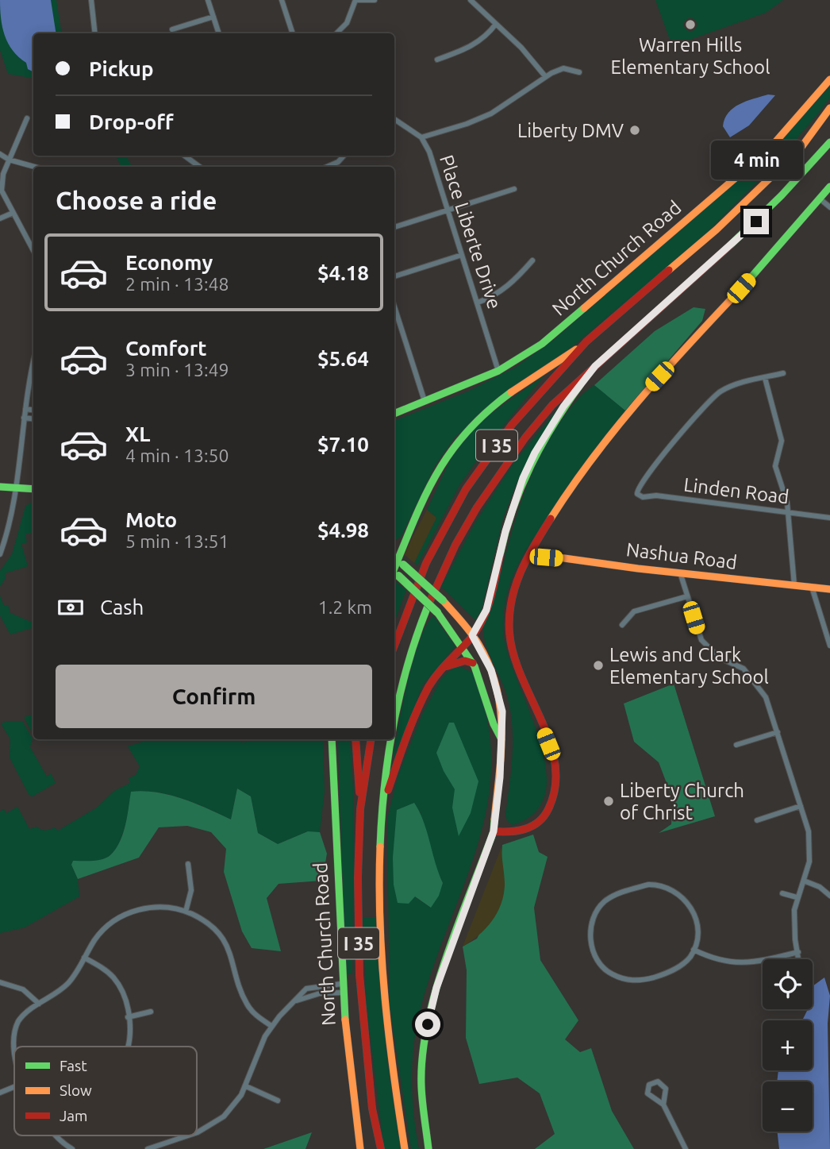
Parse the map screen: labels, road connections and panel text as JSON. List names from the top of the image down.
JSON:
{
  "streets": {
    "main road": ["North Church Road", "I 35", "Nashua Road"],
    "street": ["Place Liberte Drive", "Linden Road"]
  },
  "crossings": [
    ["Place Liberte Drive", "North Church Road"]
  ],
  "places": [
    "Warren Hills Elementary School",
    "Liberty DMV",
    "Lewis and Clark Elementary School",
    "Liberty Church of Christ"
  ],
  "legend": ["Fast", "Slow", "Jam"],
  "page": {
    "banner": ["Pickup", "Drop-off"],
    "bubble": "4 min",
    "heading": "Choose a ride",
    "list": [
      {
        "name": "Economy",
        "note": "2 min · 13:48",
        "value": "$4.18"
      },
      {
        "name": "Comfort",
        "note": "3 min · 13:49",
        "value": "$5.64"
      },
      {
        "name": "XL",
        "note": "4 min · 13:50",
        "value": "$7.10"
      },
      {
        "name": "Moto",
        "note": "5 min · 13:51",
        "value": "$4.98"
      }
    ],
    "pay": ["Cash", "1.2 km"],
    "buttons": "Confirm",
    "map_buttons": ["+", "−"]
  }
}
